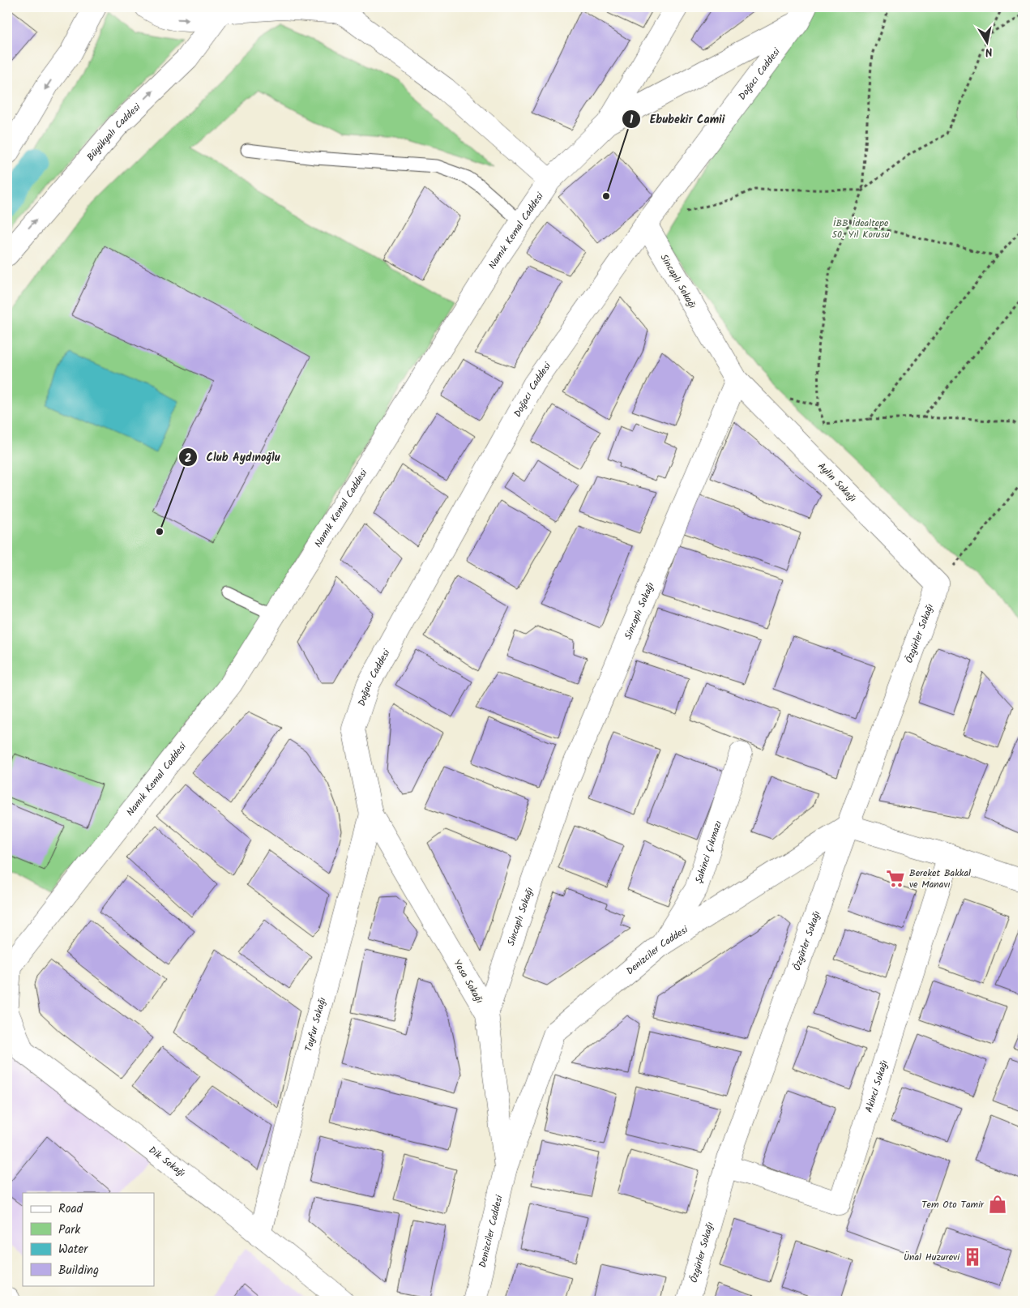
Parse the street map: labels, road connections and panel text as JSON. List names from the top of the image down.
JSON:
{
  "streets": {
    "main road": [
      "Doğacı Caddesi",
      "Büyükyalı Caddesi",
      "Namık Kemal Caddesi",
      "Sincaplı Sokağı",
      "Aylin Sokağı",
      "Özgürler Sokağı",
      "Şahinci Çıkmazı",
      "Denizciler Caddesi",
      "Yasa Sokağı",
      "Tayfur Sokağı",
      "Akinci Sokağı",
      "Dik Sokağı"
    ]
  },
  "crossings": [
    ["Doğacı Caddesi", "Sincaplı Sokağı"],
    ["Doğacı Caddesi", "Yasa Sokağı"],
    ["Doğacı Caddesi", "Tayfur Sokağı"],
    ["Sincaplı Sokağı", "Aylin Sokağı"],
    ["Sincaplı Sokağı", "Yasa Sokağı"],
    ["Aylin Sokağı", "Özgürler Sokağı"],
    ["Özgürler Sokağı", "Denizciler Caddesi"],
    ["Özgürler Sokağı", "Akinci Sokağı"],
    ["Şahinci Çıkmazı", "Denizciler Caddesi"],
    ["Denizciler Caddesi", "Yasa Sokağı"],
    ["Yasa Sokağı", "Tayfur Sokağı"],
    ["Tayfur Sokağı", "Dik Sokağı"]
  ],
  "parks": ["İBB İdealtepe 50. Yıl Korusu"],
  "places": {
    "other": ["Ebubekir Camii", "Club Aydınoğlu"],
    "supermarket": ["Bereket Bakkal ve Manavı"],
    "shop": ["Tem Oto Tamir"],
    "building": ["Ünal Huzurevi"]
  },
  "legend": [
    "Road",
    "Park",
    "Water",
    "Building"
  ],
  "north": "bottom"
}
